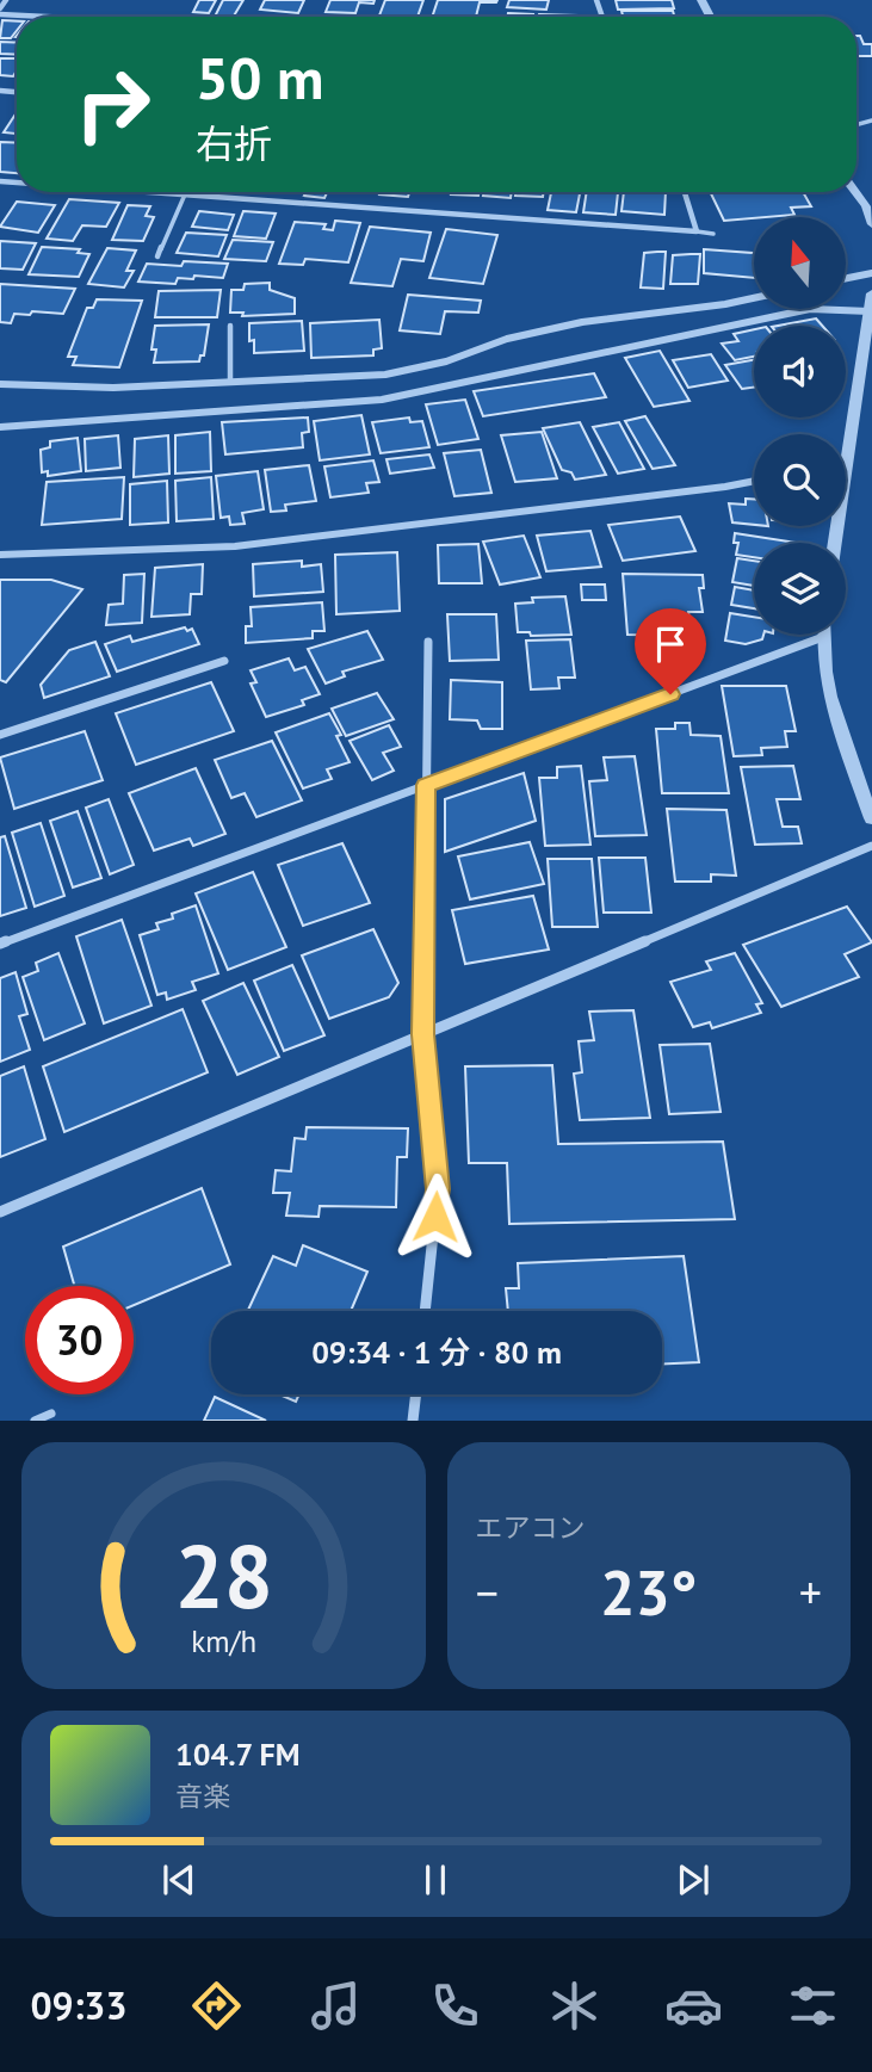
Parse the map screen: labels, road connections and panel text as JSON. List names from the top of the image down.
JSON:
{
  "north": "top",
  "page": {
    "turn": ["50 m", "右折"],
    "limit": "30",
    "trip": "09:34 · 1 分 · 80 m",
    "tile": "エアコン",
    "heat": ["−", "23°", "+"],
    "song": ["104.7 FM", "音楽"],
    "tabs": "09:33",
    "gauge": ["28", "km/h"]
  }
}
